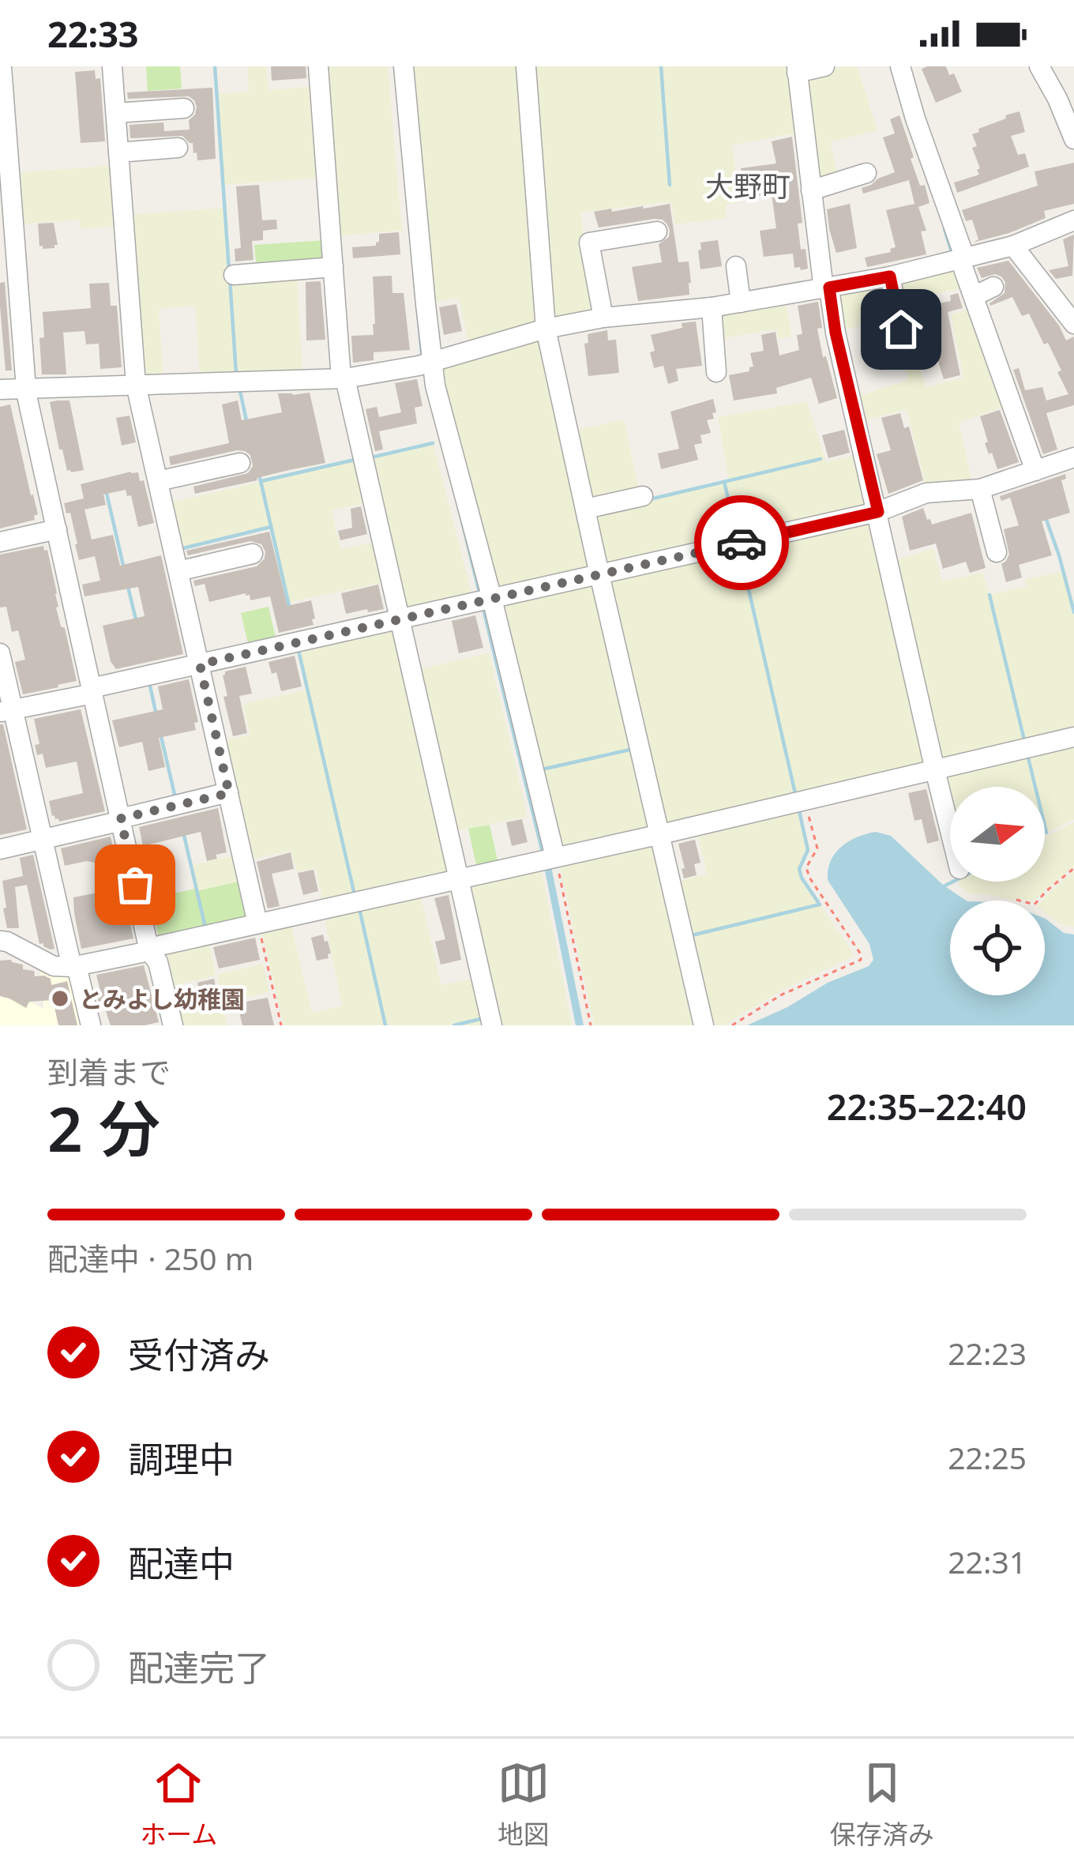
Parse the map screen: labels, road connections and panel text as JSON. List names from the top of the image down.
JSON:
{
  "districts": ["大野町"],
  "places": ["とみよし幼稚園"],
  "north": "right",
  "page": {
    "status": "22:33",
    "heading": ["2 分", "到着まで", "22:35–22:40"],
    "bar": "配達中 · 250 m",
    "list": [
      ["受付済み", "22:23"],
      ["調理中", "22:25"],
      ["配達中", "22:31"],
      "配達完了"
    ],
    "tabs": ["ホーム", "地図", "保存済み"]
  }
}
